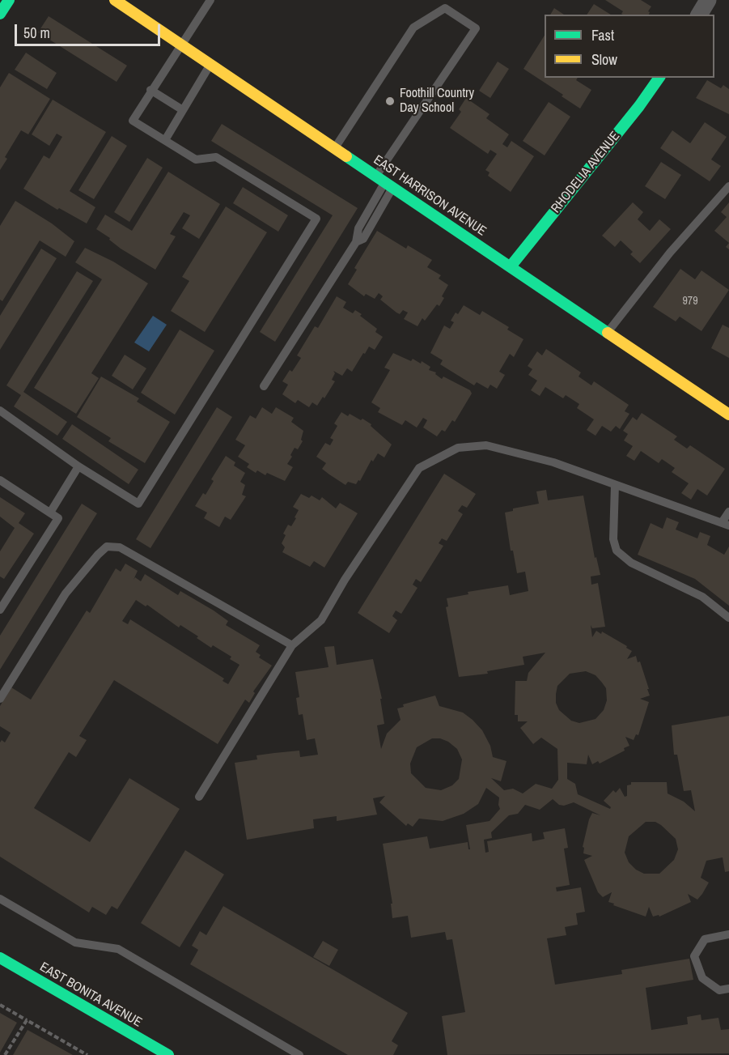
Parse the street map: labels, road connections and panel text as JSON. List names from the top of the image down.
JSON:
{
  "streets": {
    "street": ["RHODELIA AVENUE", "EAST HARRISON AVENUE", "EAST BONITA AVENUE"]
  },
  "crossings": [
    ["RHODELIA AVENUE", "EAST HARRISON AVENUE"]
  ],
  "places": ["Foothill Country Day School"],
  "house_numbers": ["979"],
  "legend": ["Fast", "Slow"],
  "scale_bar": "50 m"
}
